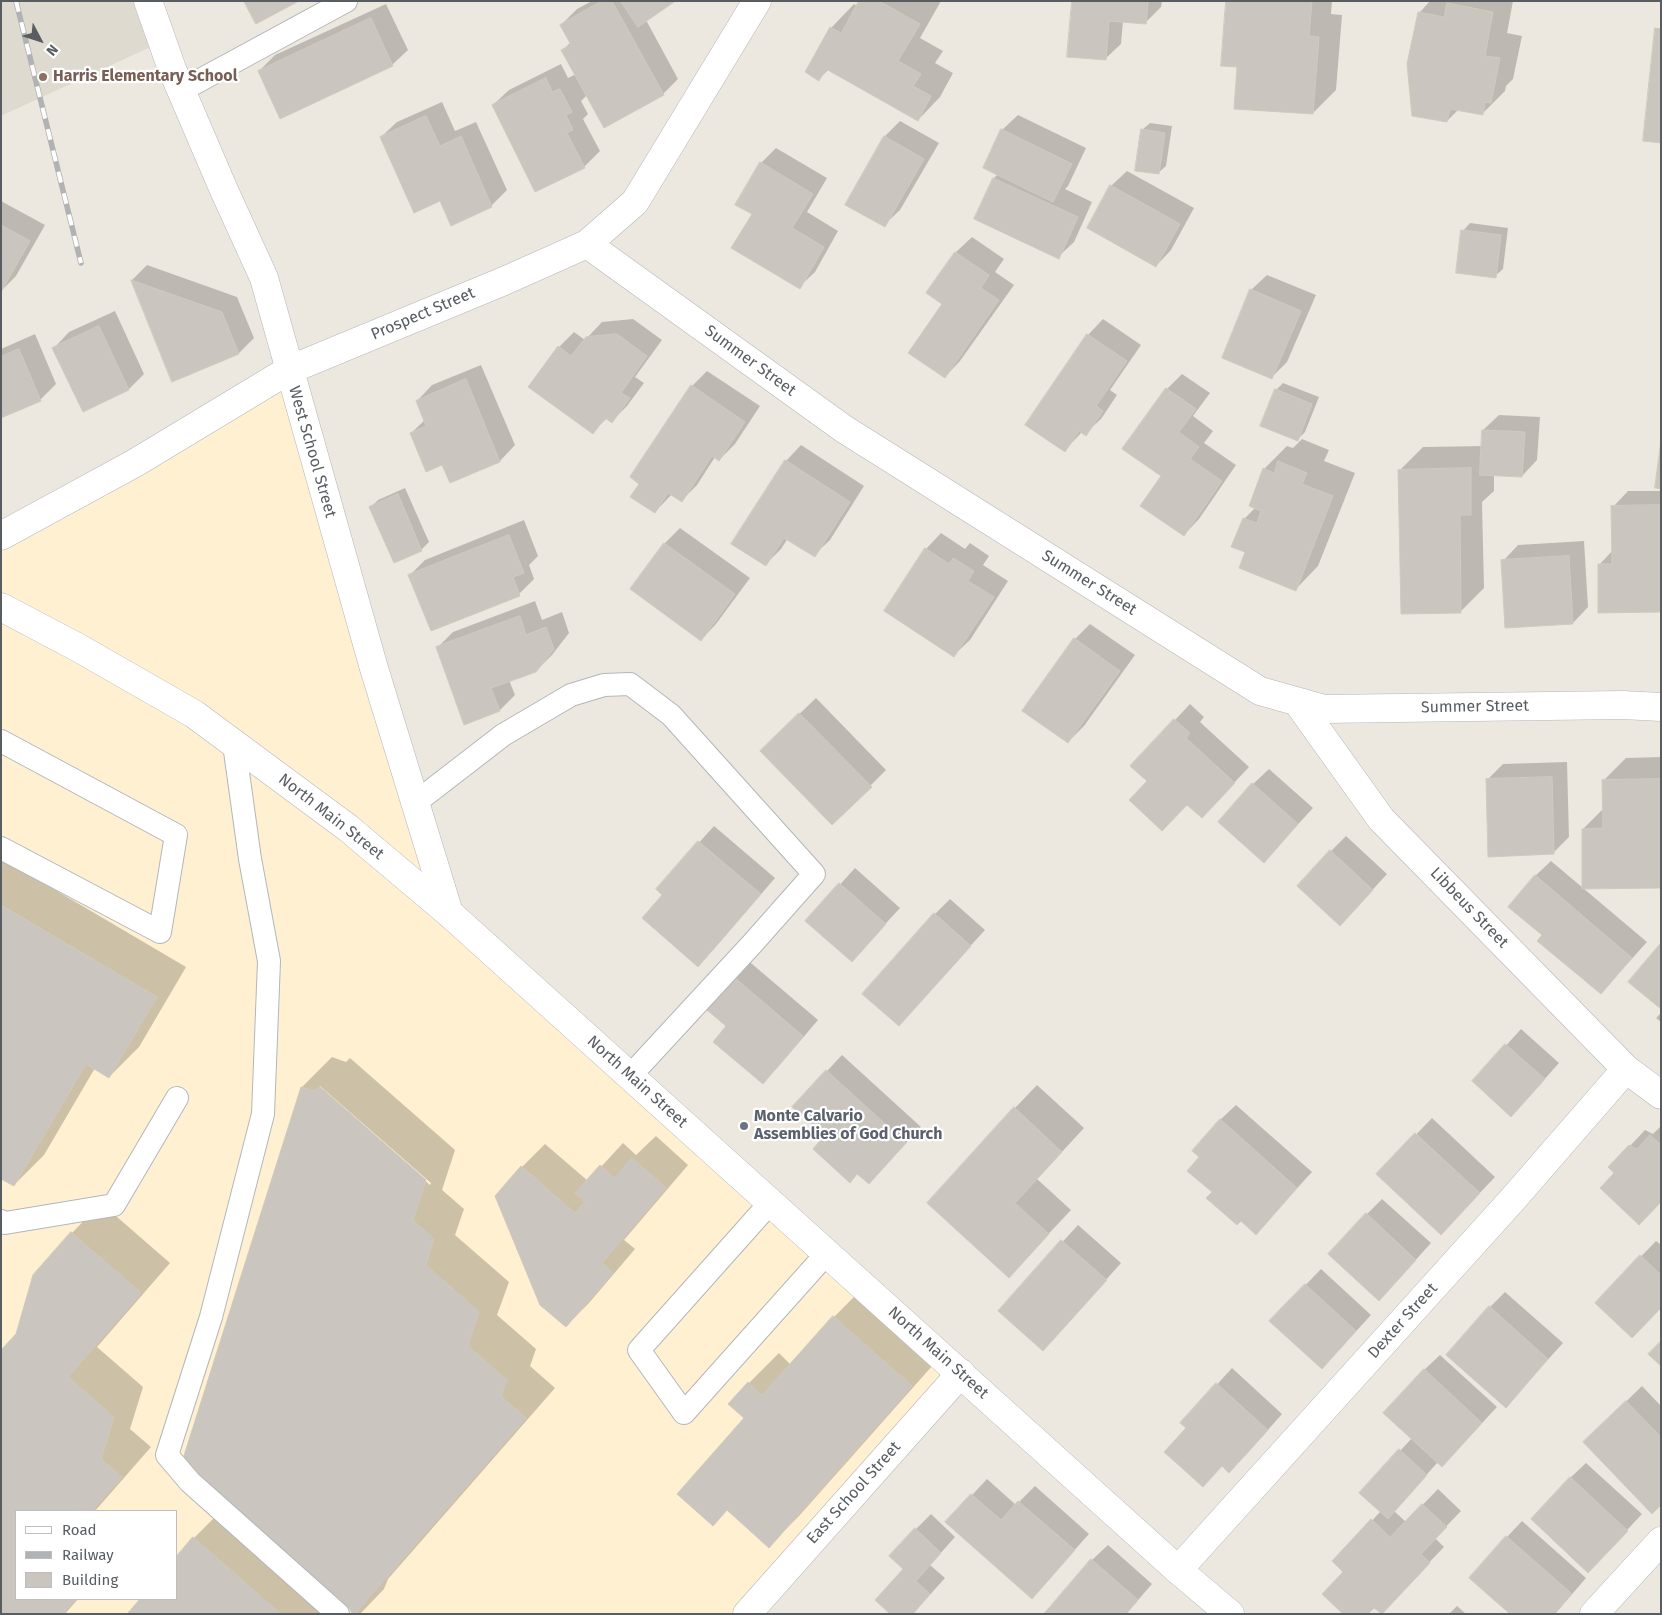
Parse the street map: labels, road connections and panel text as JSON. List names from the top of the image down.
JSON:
{
  "streets": {
    "street": [
      "Prospect Street",
      "Summer Street",
      "West School Street",
      "North Main Street",
      "Libbeus Street",
      "Dexter Street",
      "East School Street"
    ]
  },
  "crossings": [
    ["Prospect Street", "Summer Street"],
    ["Prospect Street", "West School Street"],
    ["Summer Street", "Libbeus Street"],
    ["West School Street", "North Main Street"],
    ["North Main Street", "Dexter Street"],
    ["North Main Street", "East School Street"],
    ["Libbeus Street", "Dexter Street"]
  ],
  "places": ["Harris Elementary School", "Monte Calvario Assemblies of God Church"],
  "legend": ["Road", "Railway", "Building"],
  "north": "bottom right"
}
